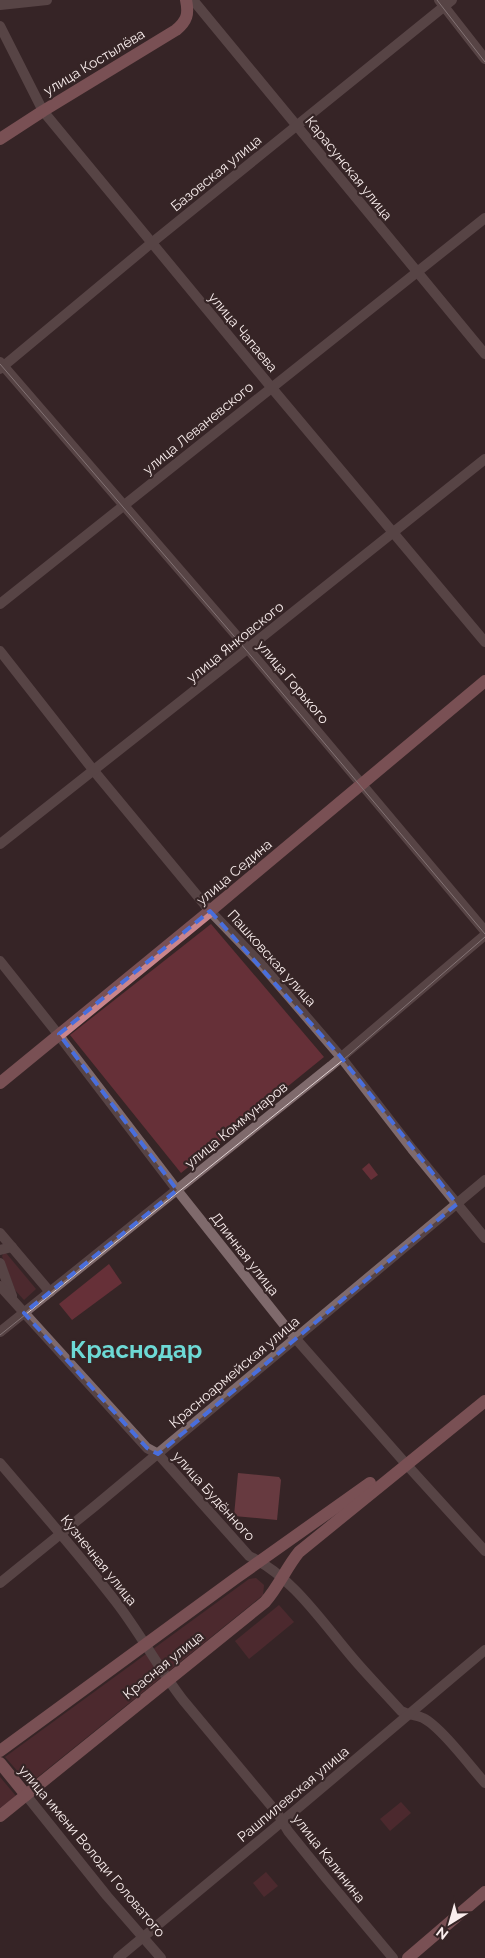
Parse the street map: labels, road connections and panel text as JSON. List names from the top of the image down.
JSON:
{
  "streets": {
    "main road": [
      "улица Костылёва",
      "улица Седина",
      "Красная улица",
      "улица имени Володи Головатого"
    ],
    "street": [
      "Карасунская улица",
      "Базовская улица",
      "улица Чапаева",
      "улица Леваневского",
      "улица Янковского",
      "улица Горького",
      "Пашковская улица",
      "улица Коммунаров",
      "Длинная улица",
      "Красноармейская улица",
      "улица Будённого",
      "Кузнечная улица",
      "Рашпилевская улица",
      "улица Калинина"
    ]
  },
  "crossings": [
    ["улица Костылёва", "улица Чапаева"],
    ["Карасунская улица", "Базовская улица"],
    ["Карасунская улица", "улица Леваневского"],
    ["Базовская улица", "улица Чапаева"],
    ["Базовская улица", "улица Горького"],
    ["улица Чапаева", "улица Леваневского"],
    ["улица Чапаева", "улица Янковского"],
    ["улица Леваневского", "улица Горького"],
    ["улица Янковского", "улица Горького"],
    ["улица Янковского", "Пашковская улица"],
    ["улица Горького", "улица Седина"],
    ["улица Горького", "улица Коммунаров"],
    ["улица Седина", "Пашковская улица"],
    ["улица Седина", "Длинная улица"],
    ["Пашковская улица", "улица Коммунаров"],
    ["Пашковская улица", "Красноармейская улица"],
    ["улица Коммунаров", "Длинная улица"],
    ["улица Коммунаров", "улица Будённого"],
    ["Длинная улица", "Красноармейская улица"],
    ["Длинная улица", "Красная улица"],
    ["Красноармейская улица", "улица Будённого"],
    ["Красноармейская улица", "Кузнечная улица"],
    ["улица Будённого", "Красная улица"],
    ["улица Будённого", "Рашпилевская улица"],
    ["Кузнечная улица", "Красная улица"],
    ["Кузнечная улица", "улица Калинина"],
    ["Красная улица", "улица имени Володи Головатого"],
    ["Красная улица", "улица Калинина"],
    ["Рашпилевская улица", "улица имени Володи Головатого"],
    ["Рашпилевская улица", "улица Калинина"]
  ],
  "districts": ["Краснодар"],
  "north": "bottom left"
}
